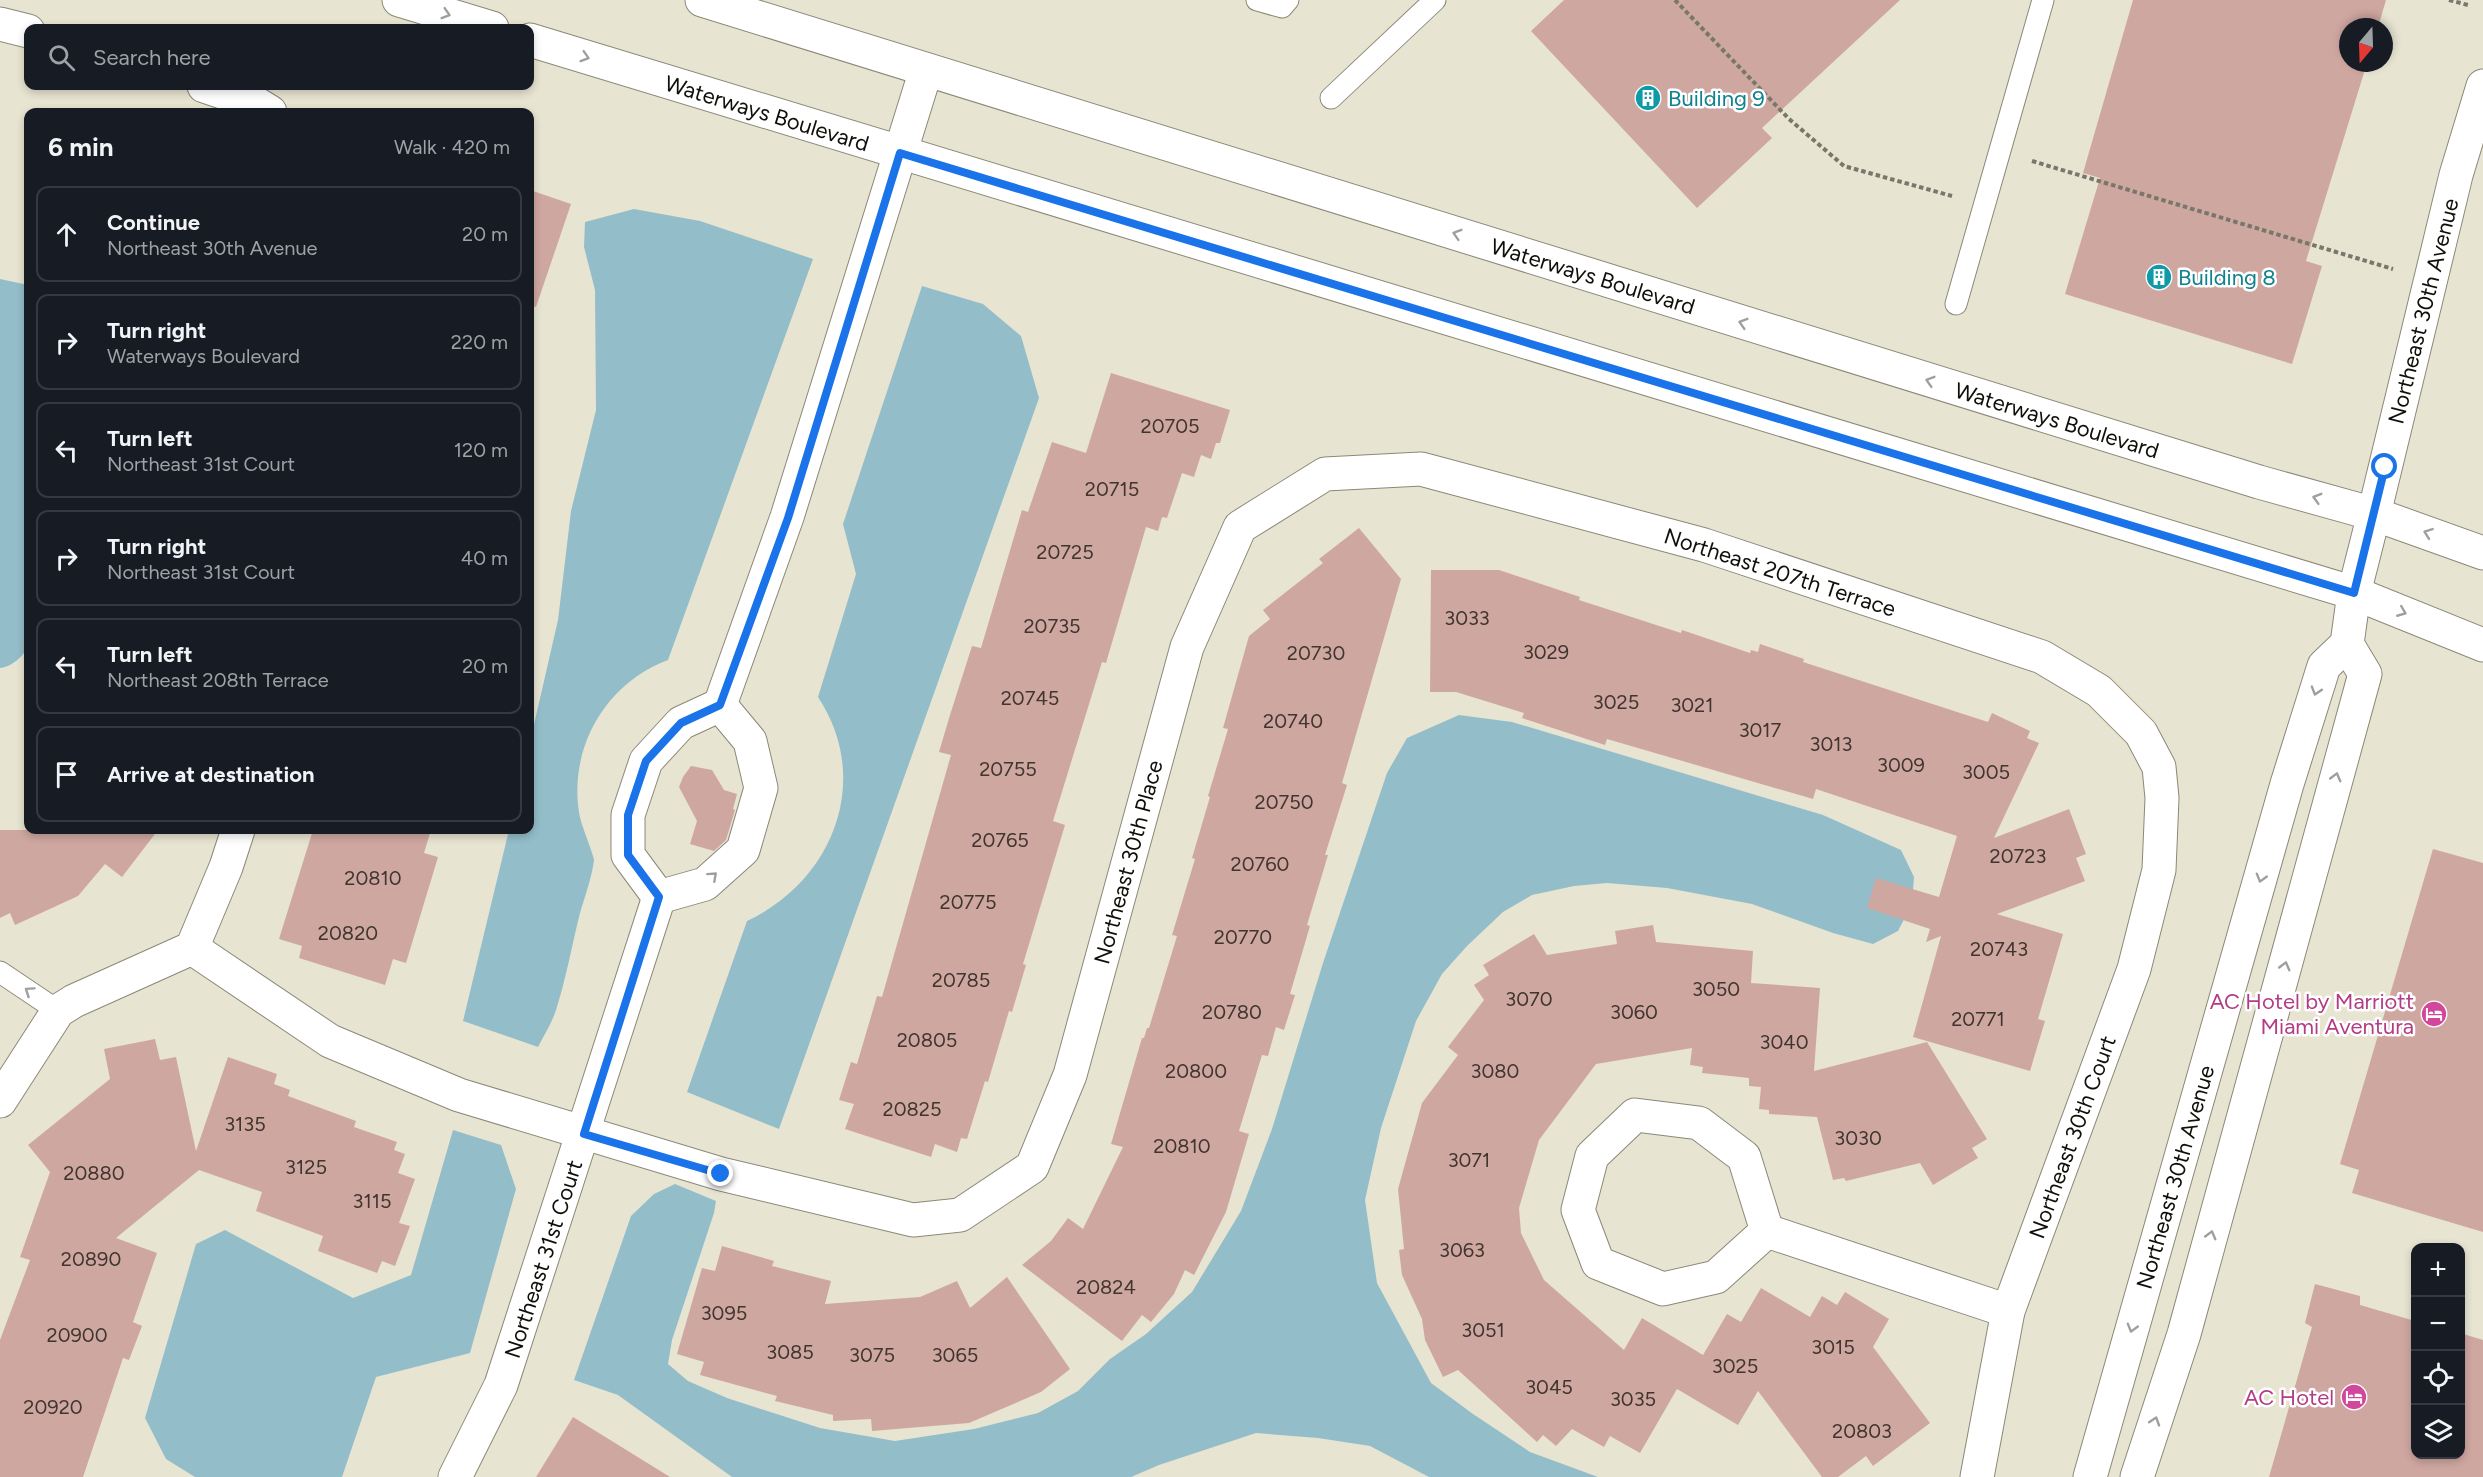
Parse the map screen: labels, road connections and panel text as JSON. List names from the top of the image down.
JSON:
{
  "streets": {
    "street": [
      "Waterways Boulevard",
      "Northeast 30th Avenue",
      "Northeast 207th Terrace",
      "Northeast 30th Place",
      "Northeast 30th Court",
      "Northeast 31st Court"
    ]
  },
  "crossings": [
    ["Waterways Boulevard", "Northeast 30th Avenue"],
    ["Northeast 207th Terrace", "Northeast 30th Place"],
    ["Northeast 207th Terrace", "Northeast 30th Court"],
    ["Northeast 30th Place", "Northeast 31st Court"]
  ],
  "places": {
    "building": ["Building 9", "Building 8"],
    "hotel": ["AC Hotel by Marriott Miami Aventura", "AC Hotel"]
  },
  "house_numbers": [
    "20705",
    "20715",
    "20725",
    "3033",
    "20735",
    "3029",
    "20730",
    "20745",
    "3025",
    "3021",
    "20740",
    "3017",
    "3013",
    "3009",
    "20755",
    "3005",
    "20750",
    "20765",
    "20723",
    "20760",
    "20810",
    "20775",
    "20820",
    "20770",
    "20743",
    "20785",
    "3050",
    "3070",
    "20780",
    "3060",
    "20771",
    "20805",
    "3040",
    "20800",
    "3080",
    "20825",
    "3135",
    "3030",
    "20810",
    "3071",
    "3125",
    "20880",
    "3115",
    "3063",
    "20890",
    "20824",
    "3095",
    "3051",
    "20900",
    "3015",
    "3085",
    "3075",
    "3065",
    "3025",
    "3045",
    "3035",
    "20920",
    "20803"
  ],
  "north": "bottom",
  "page": {
    "search": "Search here",
    "heading": ["6 min", "Walk · 420 m"],
    "list": [
      ["Continue", "Northeast 30th Avenue", "20 m"],
      ["Turn right", "Waterways Boulevard", "220 m"],
      ["Turn left", "Northeast 31st Court", "120 m"],
      ["Turn right", "Northeast 31st Court", "40 m"],
      ["Turn left", "Northeast 208th Terrace", "20 m"],
      "Arrive at destination"
    ],
    "map_buttons": ["+", "−"]
  }
}
